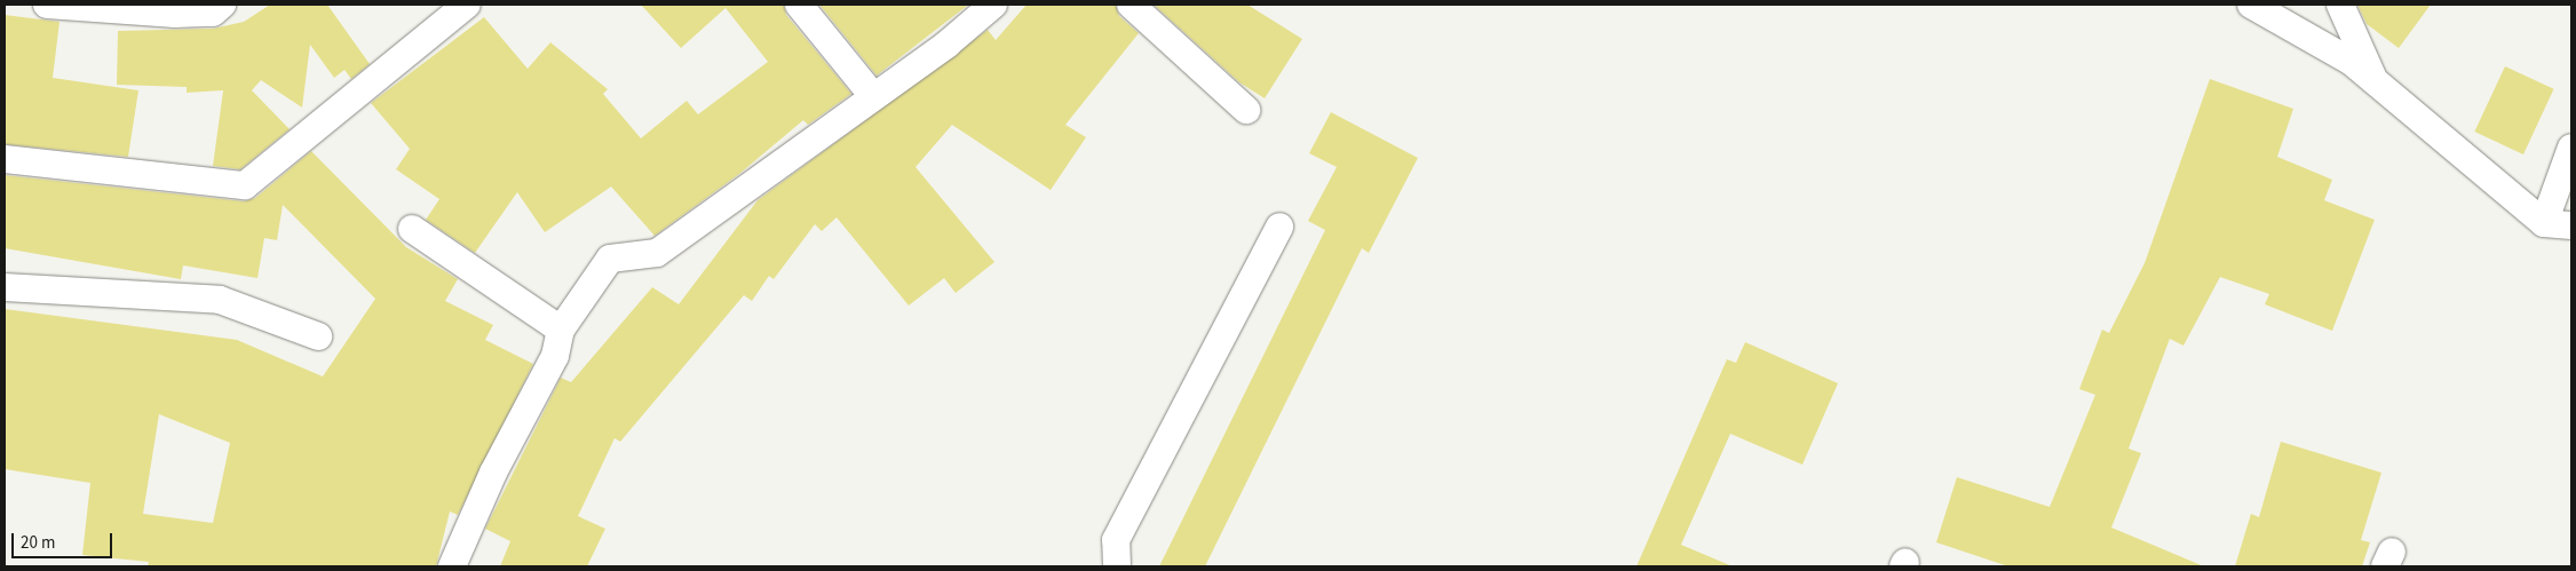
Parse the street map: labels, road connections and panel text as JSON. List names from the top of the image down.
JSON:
{
  "scale_bar": "20 m"
}
